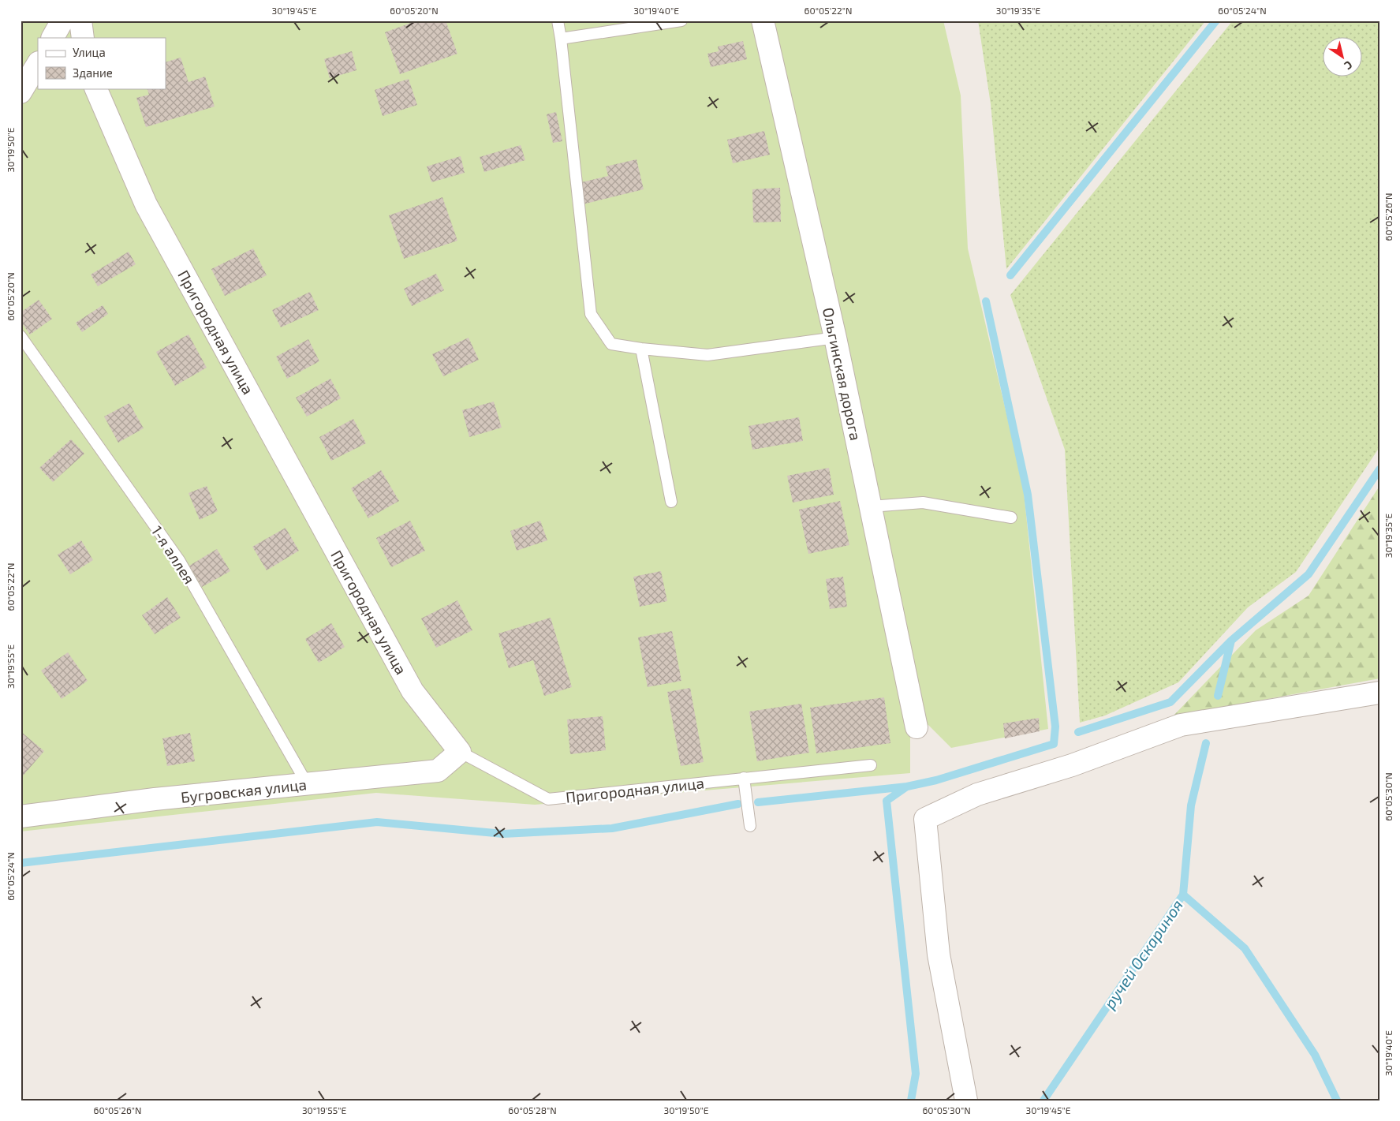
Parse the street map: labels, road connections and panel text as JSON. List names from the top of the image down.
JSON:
{
  "streets": {
    "street": ["Пригородная улица", "Ольгинская дорога", "Бугровская улица"],
    "lane": ["1-я аллея"]
  },
  "crossings": [
    ["Пригородная улица", "Бугровская улица"],
    ["1-я аллея", "Бугровская улица"]
  ],
  "water": ["ручей Оскариноя"],
  "legend": ["Улица", "Здание"],
  "north": "bottom right",
  "coordinates": [
    "30°19'45\"E",
    "60°05'20\"N",
    "30°19'40\"E",
    "60°05'22\"N",
    "30°19'35\"E",
    "60°05'24\"N",
    "30°19'50\"E",
    "60°05'26\"N",
    "30°19'55\"E",
    "60°05'30\"N",
    "60°05'28\"N"
  ]
}
